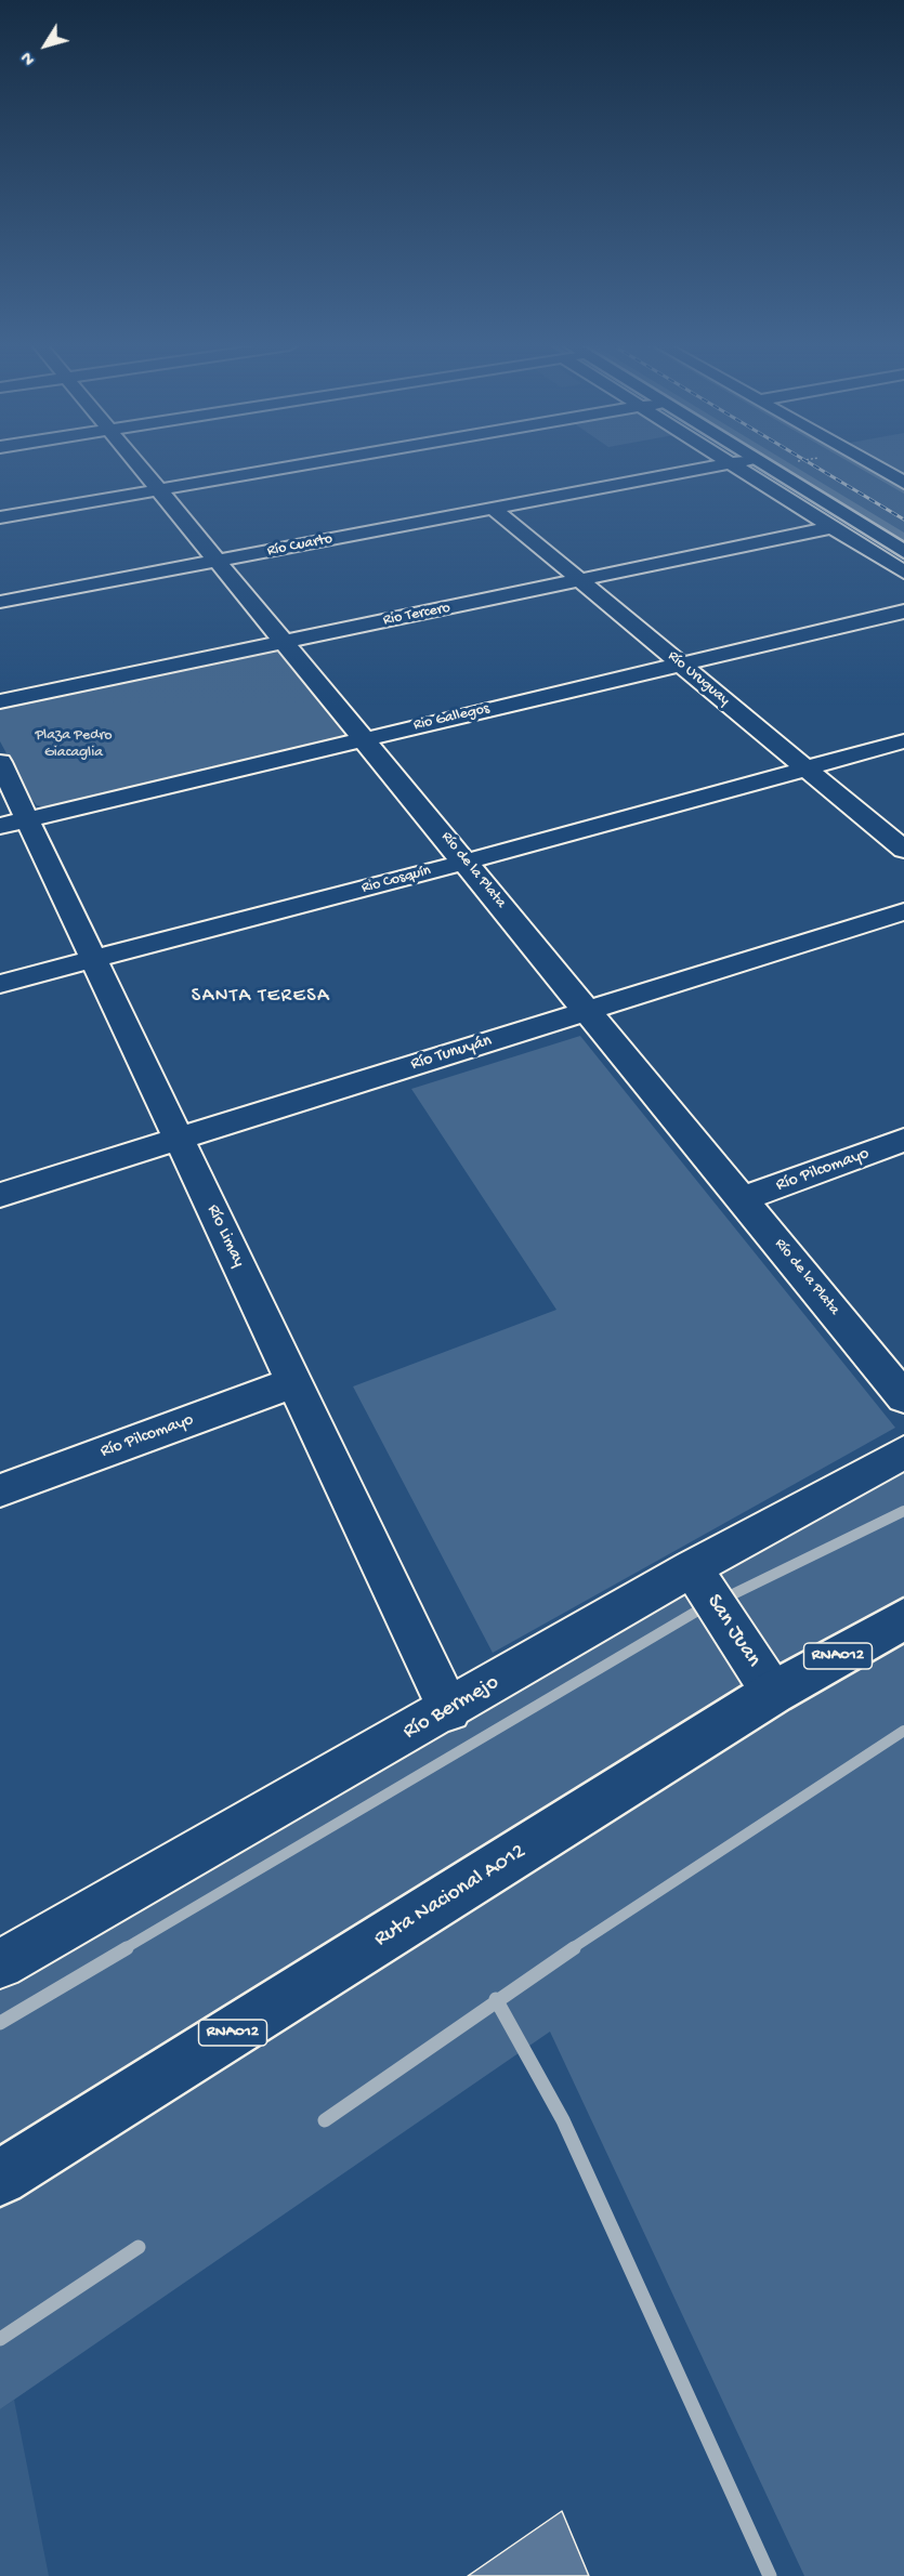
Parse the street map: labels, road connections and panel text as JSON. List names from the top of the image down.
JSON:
{
  "streets": {
    "main road": ["RNA012", "Ruta Nacional A012"],
    "street": [
      "Río Cuarto",
      "Rio Tercero",
      "Río Uruguay",
      "Rio Gallegos",
      "Río de la Plata",
      "Rio Cosquín",
      "Río Tunuyán",
      "Río Pilcomayo",
      "Río Limay",
      "San Juan",
      "Río Bermejo"
    ]
  },
  "crossings": [
    ["Río Cuarto", "Río Uruguay"],
    ["Río Cuarto", "Río de la Plata"],
    ["Rio Tercero", "Río Uruguay"],
    ["Rio Tercero", "Río de la Plata"],
    ["Río Uruguay", "Rio Gallegos"],
    ["Río Uruguay", "Rio Cosquín"],
    ["Rio Gallegos", "Río de la Plata"],
    ["Rio Gallegos", "Río Limay"],
    ["Río de la Plata", "Rio Cosquín"],
    ["Río de la Plata", "Río Tunuyán"],
    ["Río de la Plata", "Río Pilcomayo"],
    ["Rio Cosquín", "Río Limay"],
    ["Río Tunuyán", "Río Limay"],
    ["Río Pilcomayo", "Río Limay"],
    ["Río Limay", "Río Bermejo"],
    ["San Juan", "Río Bermejo"],
    ["San Juan", "Ruta Nacional A012"]
  ],
  "districts": ["SANTA TERESA"],
  "parks": ["Plaza Pedro Giacaglia"],
  "north": "bottom left"
}
